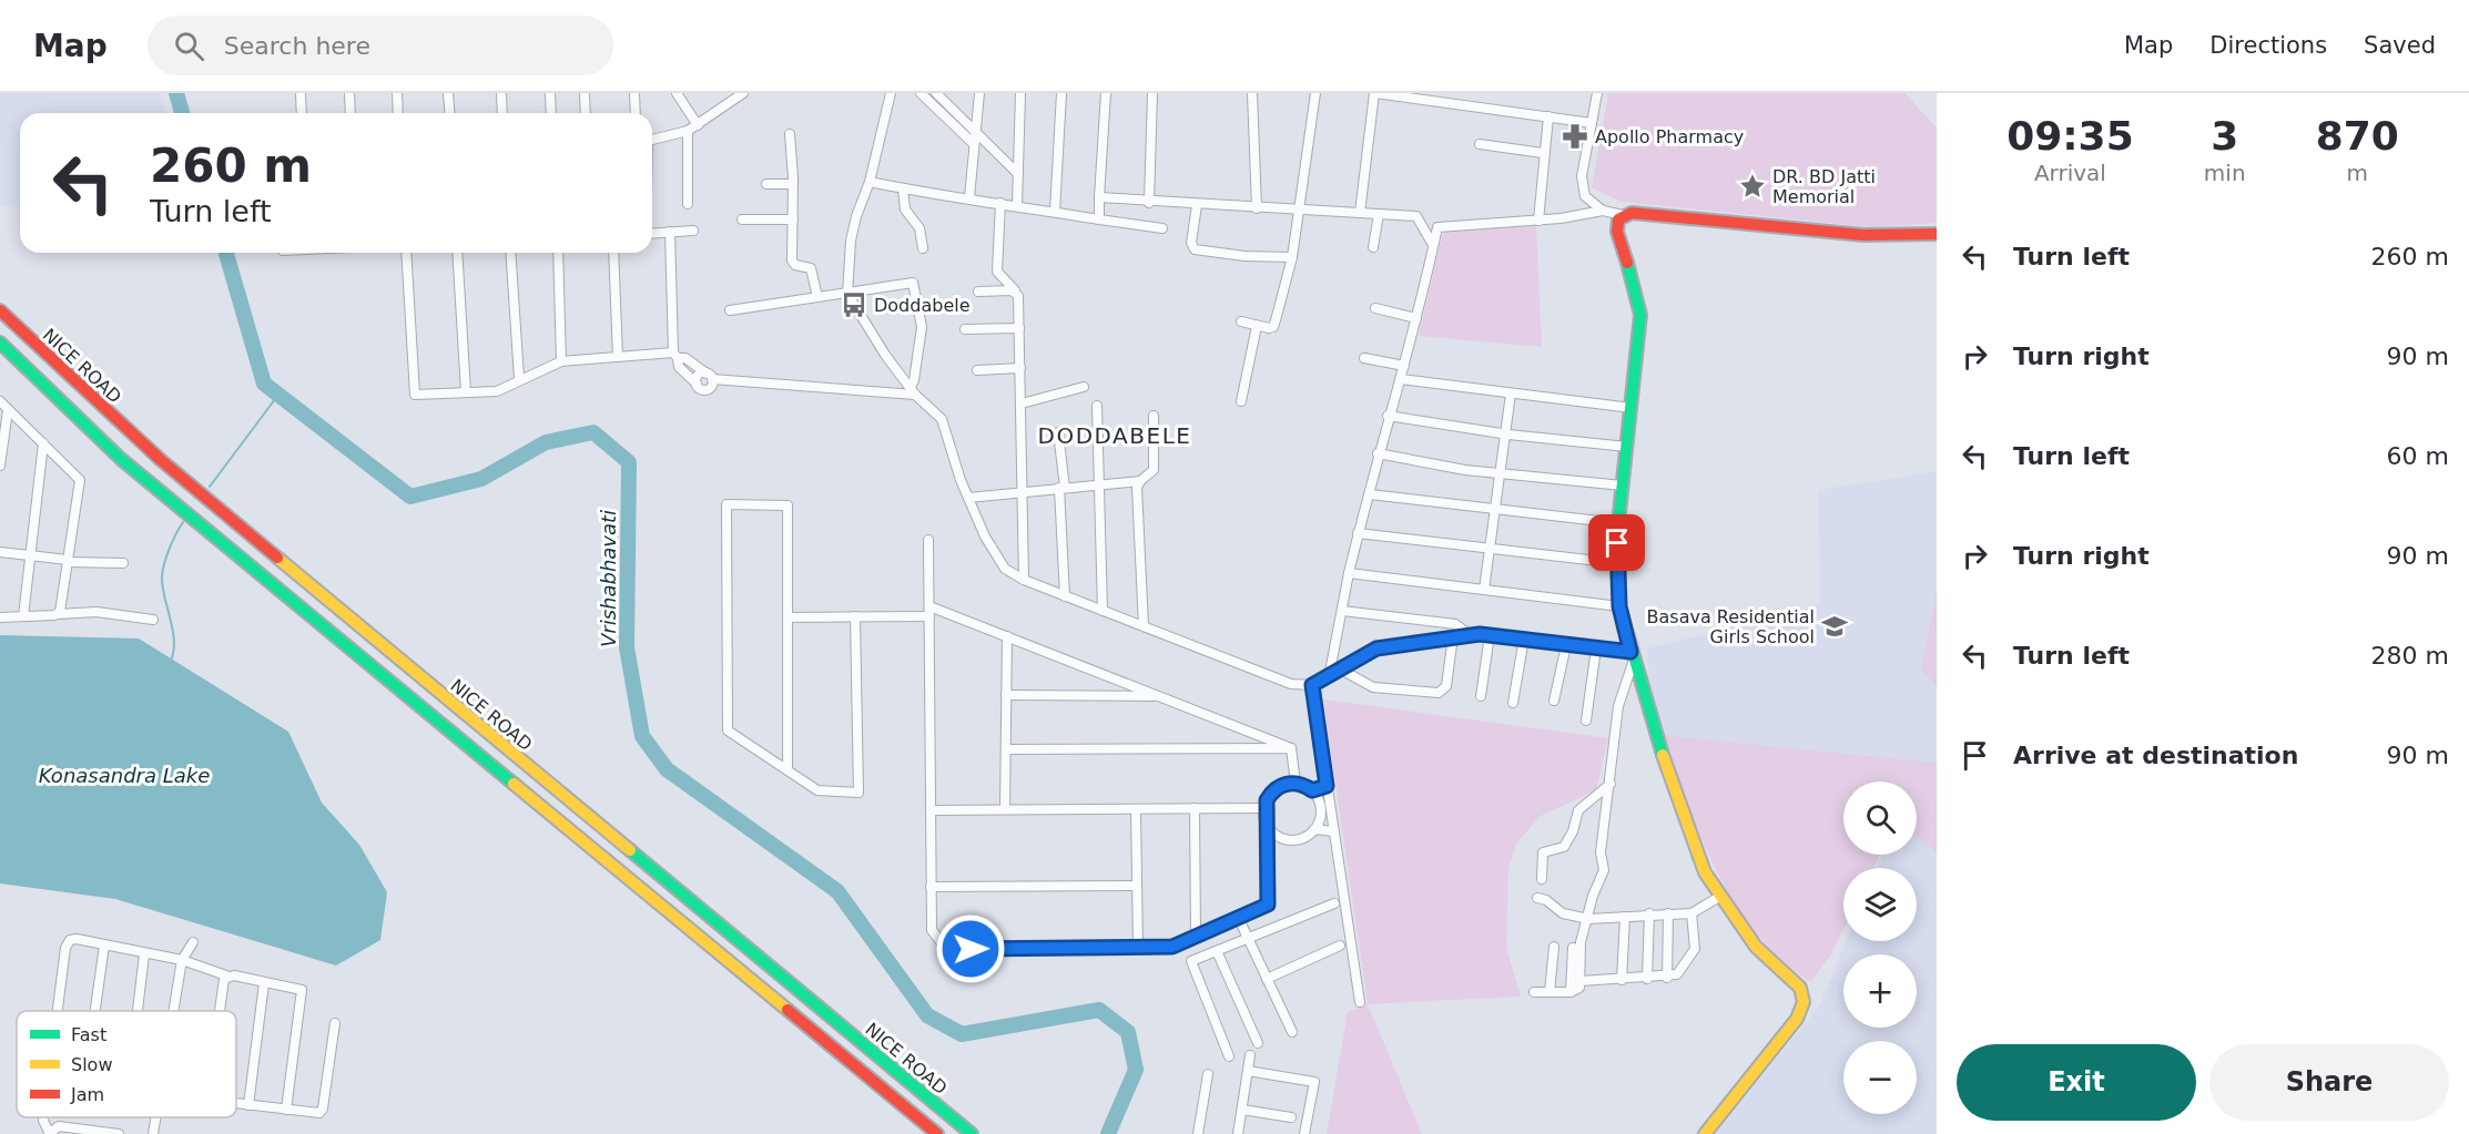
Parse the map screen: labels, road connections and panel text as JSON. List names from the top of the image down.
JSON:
{
  "streets": {
    "main road": ["NICE ROAD"]
  },
  "districts": ["DODDABELE"],
  "water": ["Vrishabhavati", "Konasandra Lake"],
  "places": {
    "pharmacy": ["Apollo Pharmacy"],
    "place": ["DR. BD Jatti Memorial"],
    "bus stop": ["Doddabele"],
    "school or university": ["Basava Residential Girls School"]
  },
  "legend": ["Fast", "Slow", "Jam"],
  "page": {
    "header": "Map",
    "search": "Search here",
    "nav": ["Map", "Directions", "Saved"],
    "eta": [
      "09:35",
      "Arrival",
      "3",
      "min",
      "870",
      "m"
    ],
    "turn": ["260 m", "Turn left"],
    "list": [
      {
        "name": "Turn left",
        "value": "260 m"
      },
      {
        "name": "Turn right",
        "value": "90 m"
      },
      {
        "name": "Turn left",
        "value": "60 m"
      },
      {
        "name": "Turn right",
        "value": "90 m"
      },
      {
        "name": "Turn left",
        "value": "280 m"
      },
      {
        "name": "Arrive at destination",
        "value": "90 m"
      }
    ],
    "map_buttons": ["+", "−"],
    "buttons": ["Exit", "Share"]
  }
}
